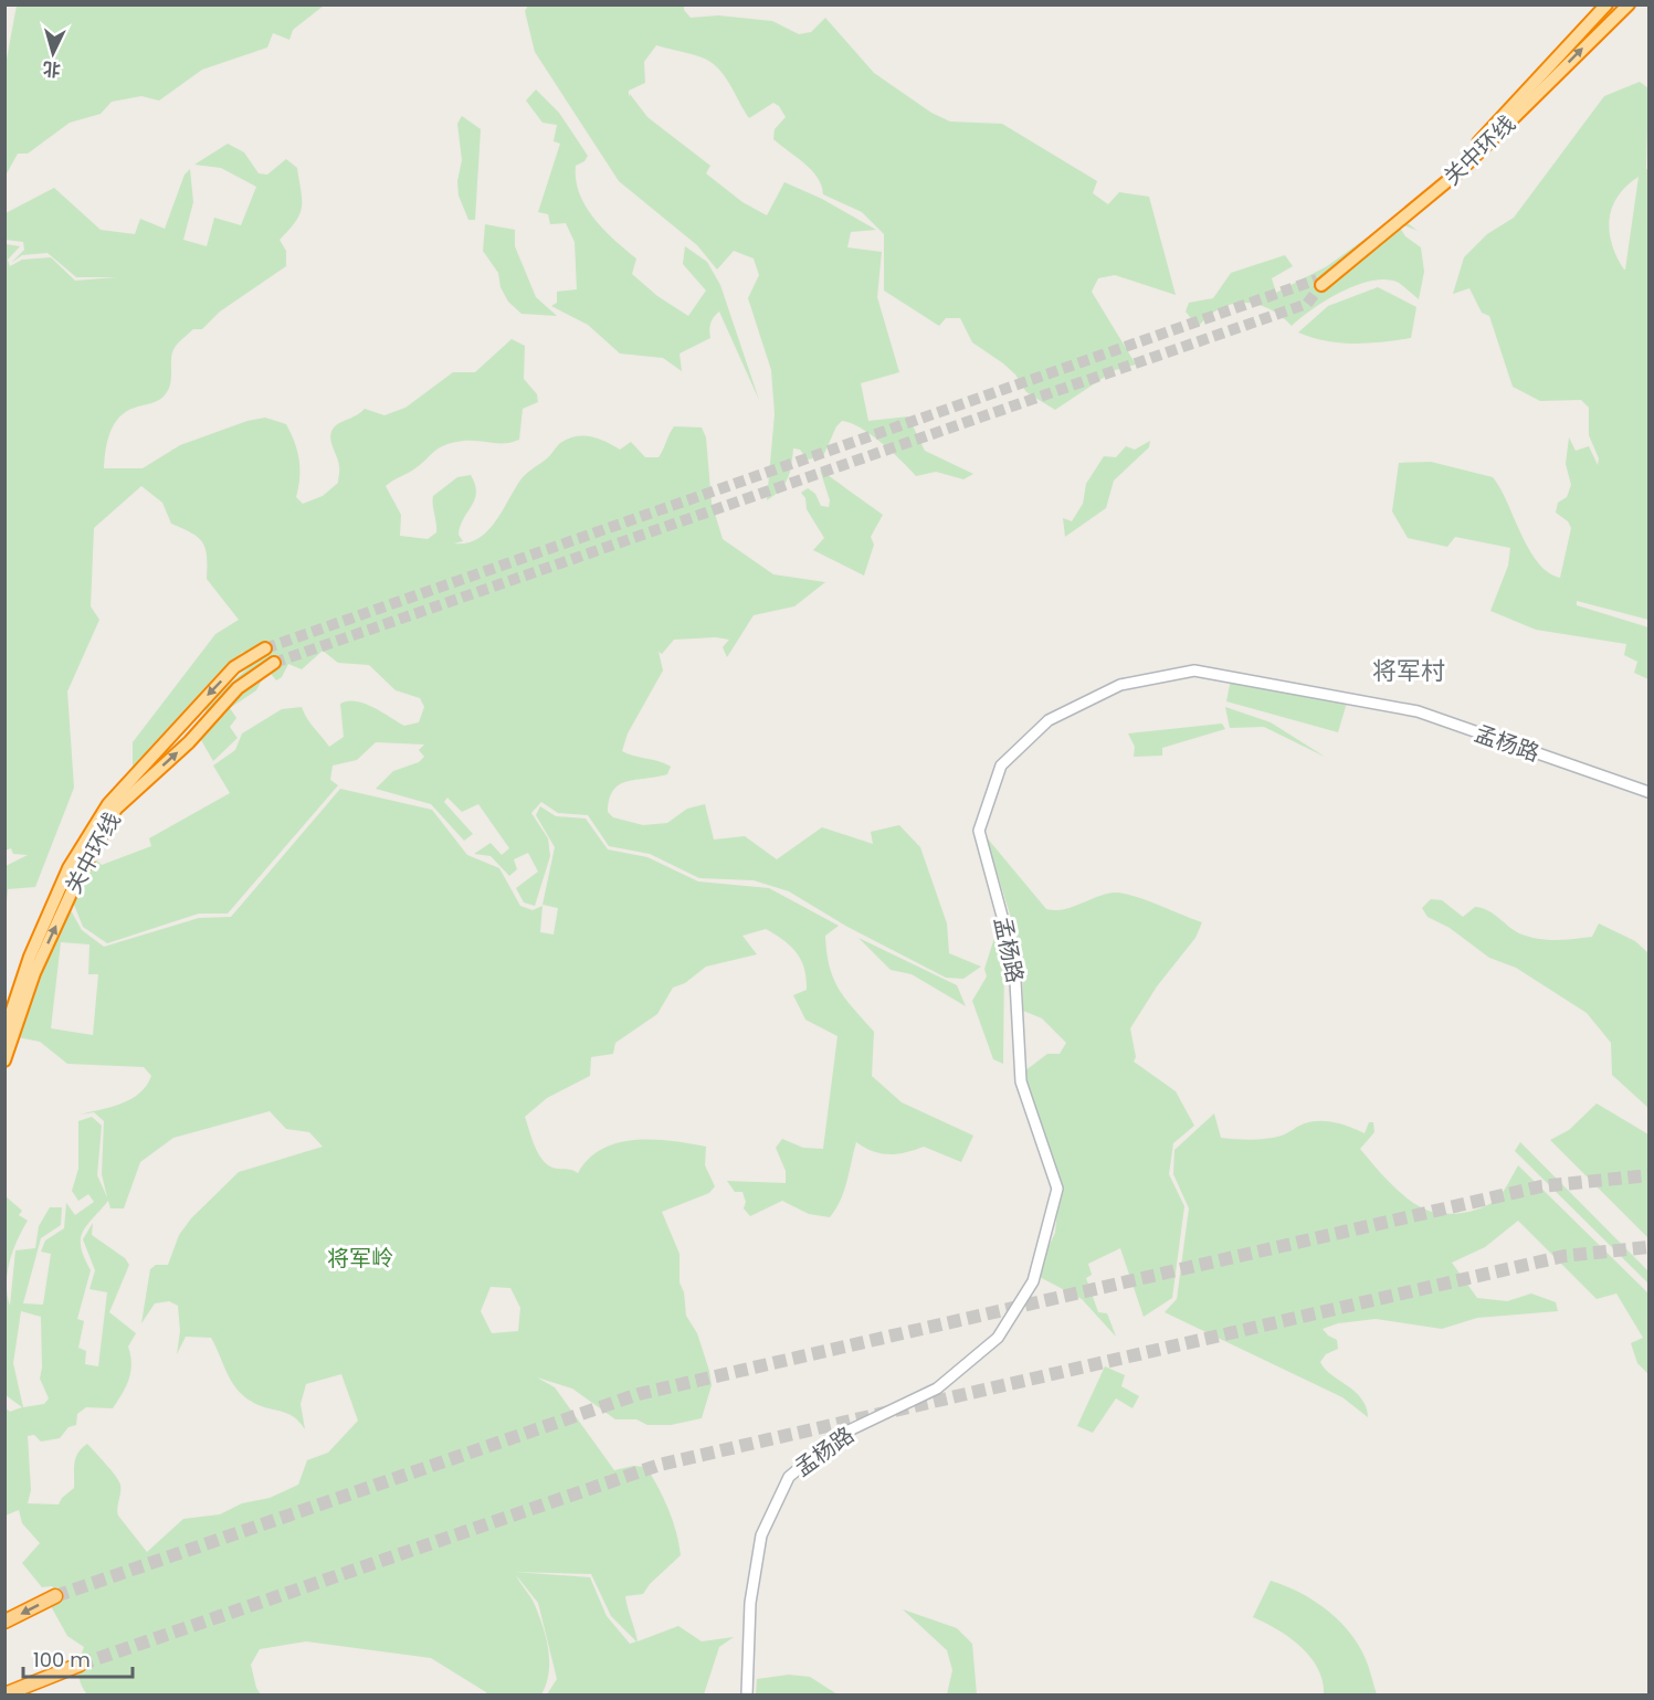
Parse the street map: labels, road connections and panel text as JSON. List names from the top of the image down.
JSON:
{
  "streets": {
    "highway": ["关中环线"],
    "main road": ["孟杨路"]
  },
  "districts": ["将军村"],
  "parks": ["将军岭"],
  "scale_bar": "100 m",
  "north": "bottom"
}
